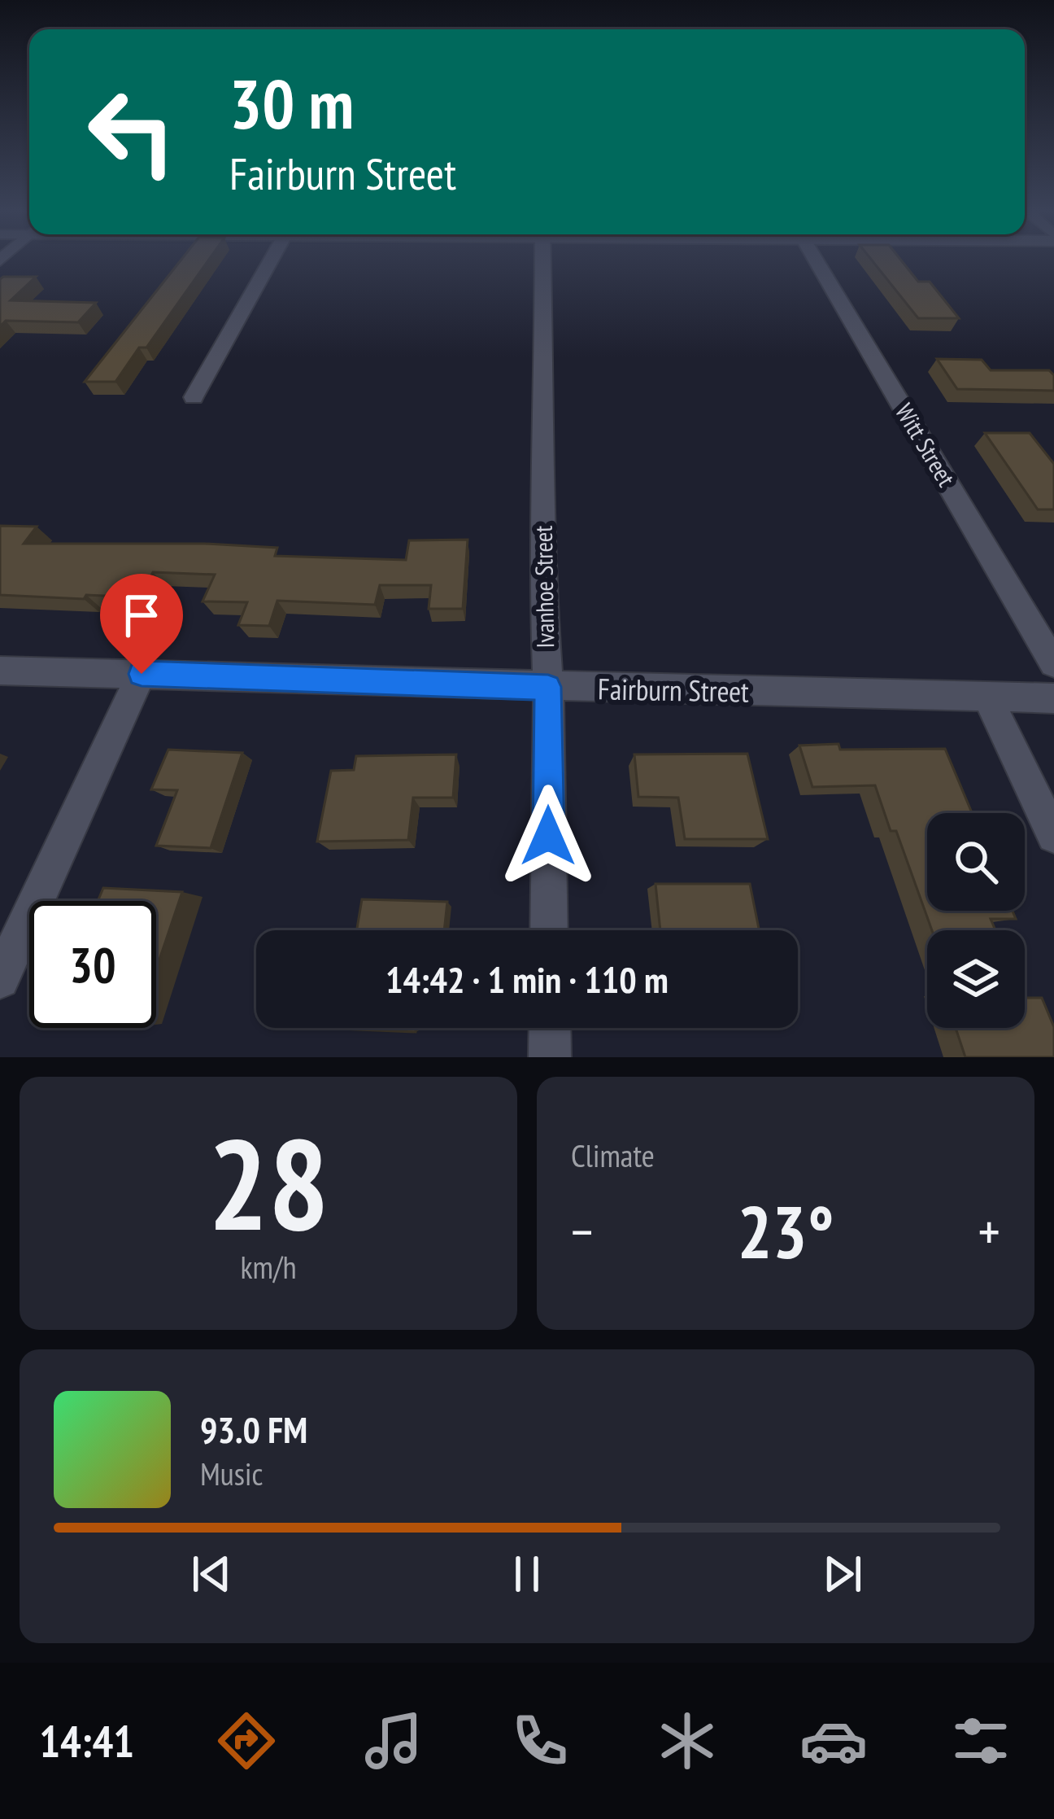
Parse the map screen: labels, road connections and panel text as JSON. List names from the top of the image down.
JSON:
{
  "streets": {
    "street": ["Witt Street", "Ivanhoe Street", "Fairburn Street"]
  },
  "crossings": [
    ["Ivanhoe Street", "Fairburn Street"]
  ],
  "page": {
    "turn": ["30 m", "Fairburn Street"],
    "limit": "30",
    "trip": "14:42 · 1 min · 110 m",
    "tile": [
      ["28", "km/h"],
      "Climate"
    ],
    "heat": ["−", "23°", "+"],
    "song": ["93.0 FM", "Music"],
    "tabs": "14:41"
  }
}
